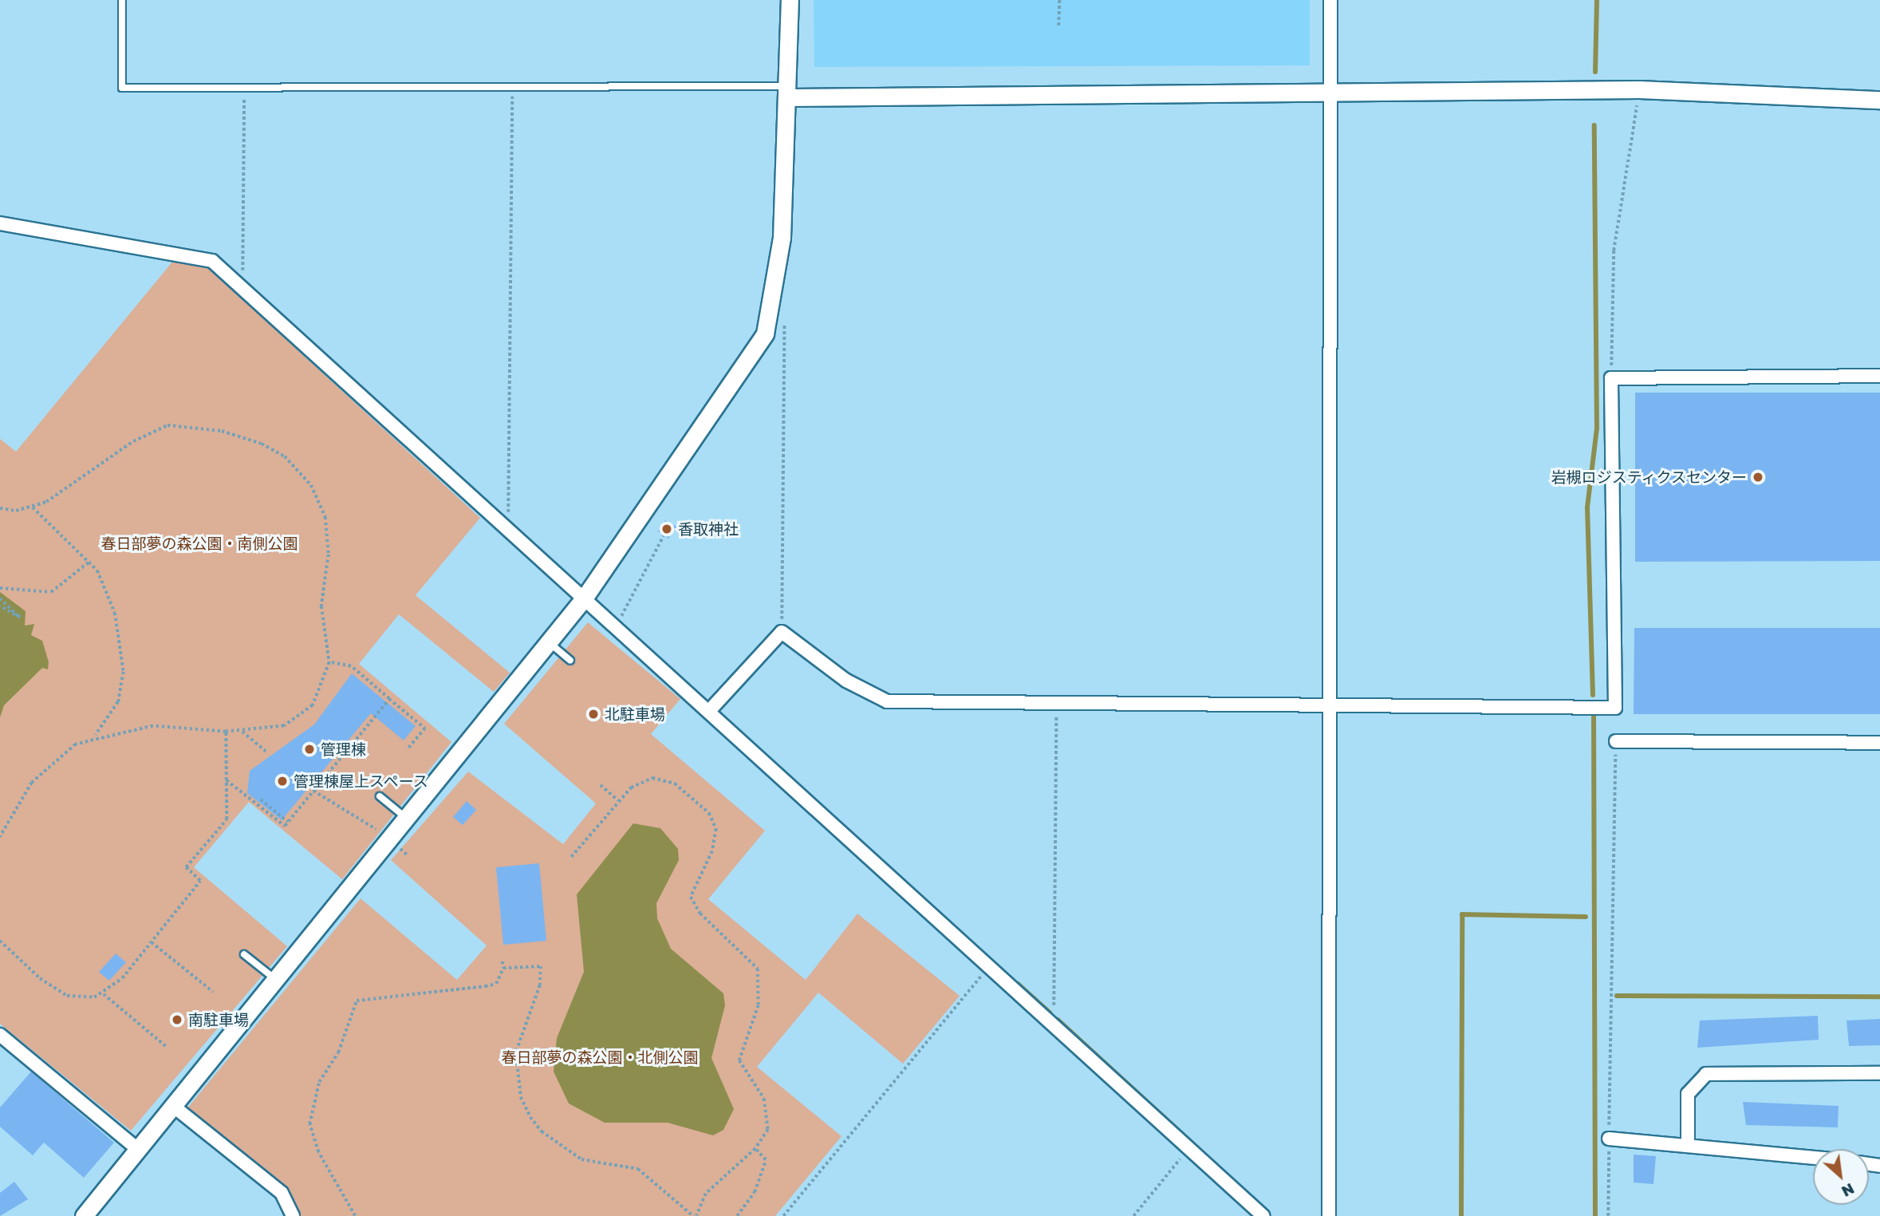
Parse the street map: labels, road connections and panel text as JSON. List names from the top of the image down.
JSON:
{
  "parks": ["春日部夢の森公園・南側公園", "春日部夢の森公園・北側公園"],
  "places": [
    "岩槻ロジスティクスセンター",
    "香取神社",
    "北駐車場",
    "管理棟",
    "管理棟屋上スペース",
    "南駐車場"
  ],
  "north": "bottom right"
}
